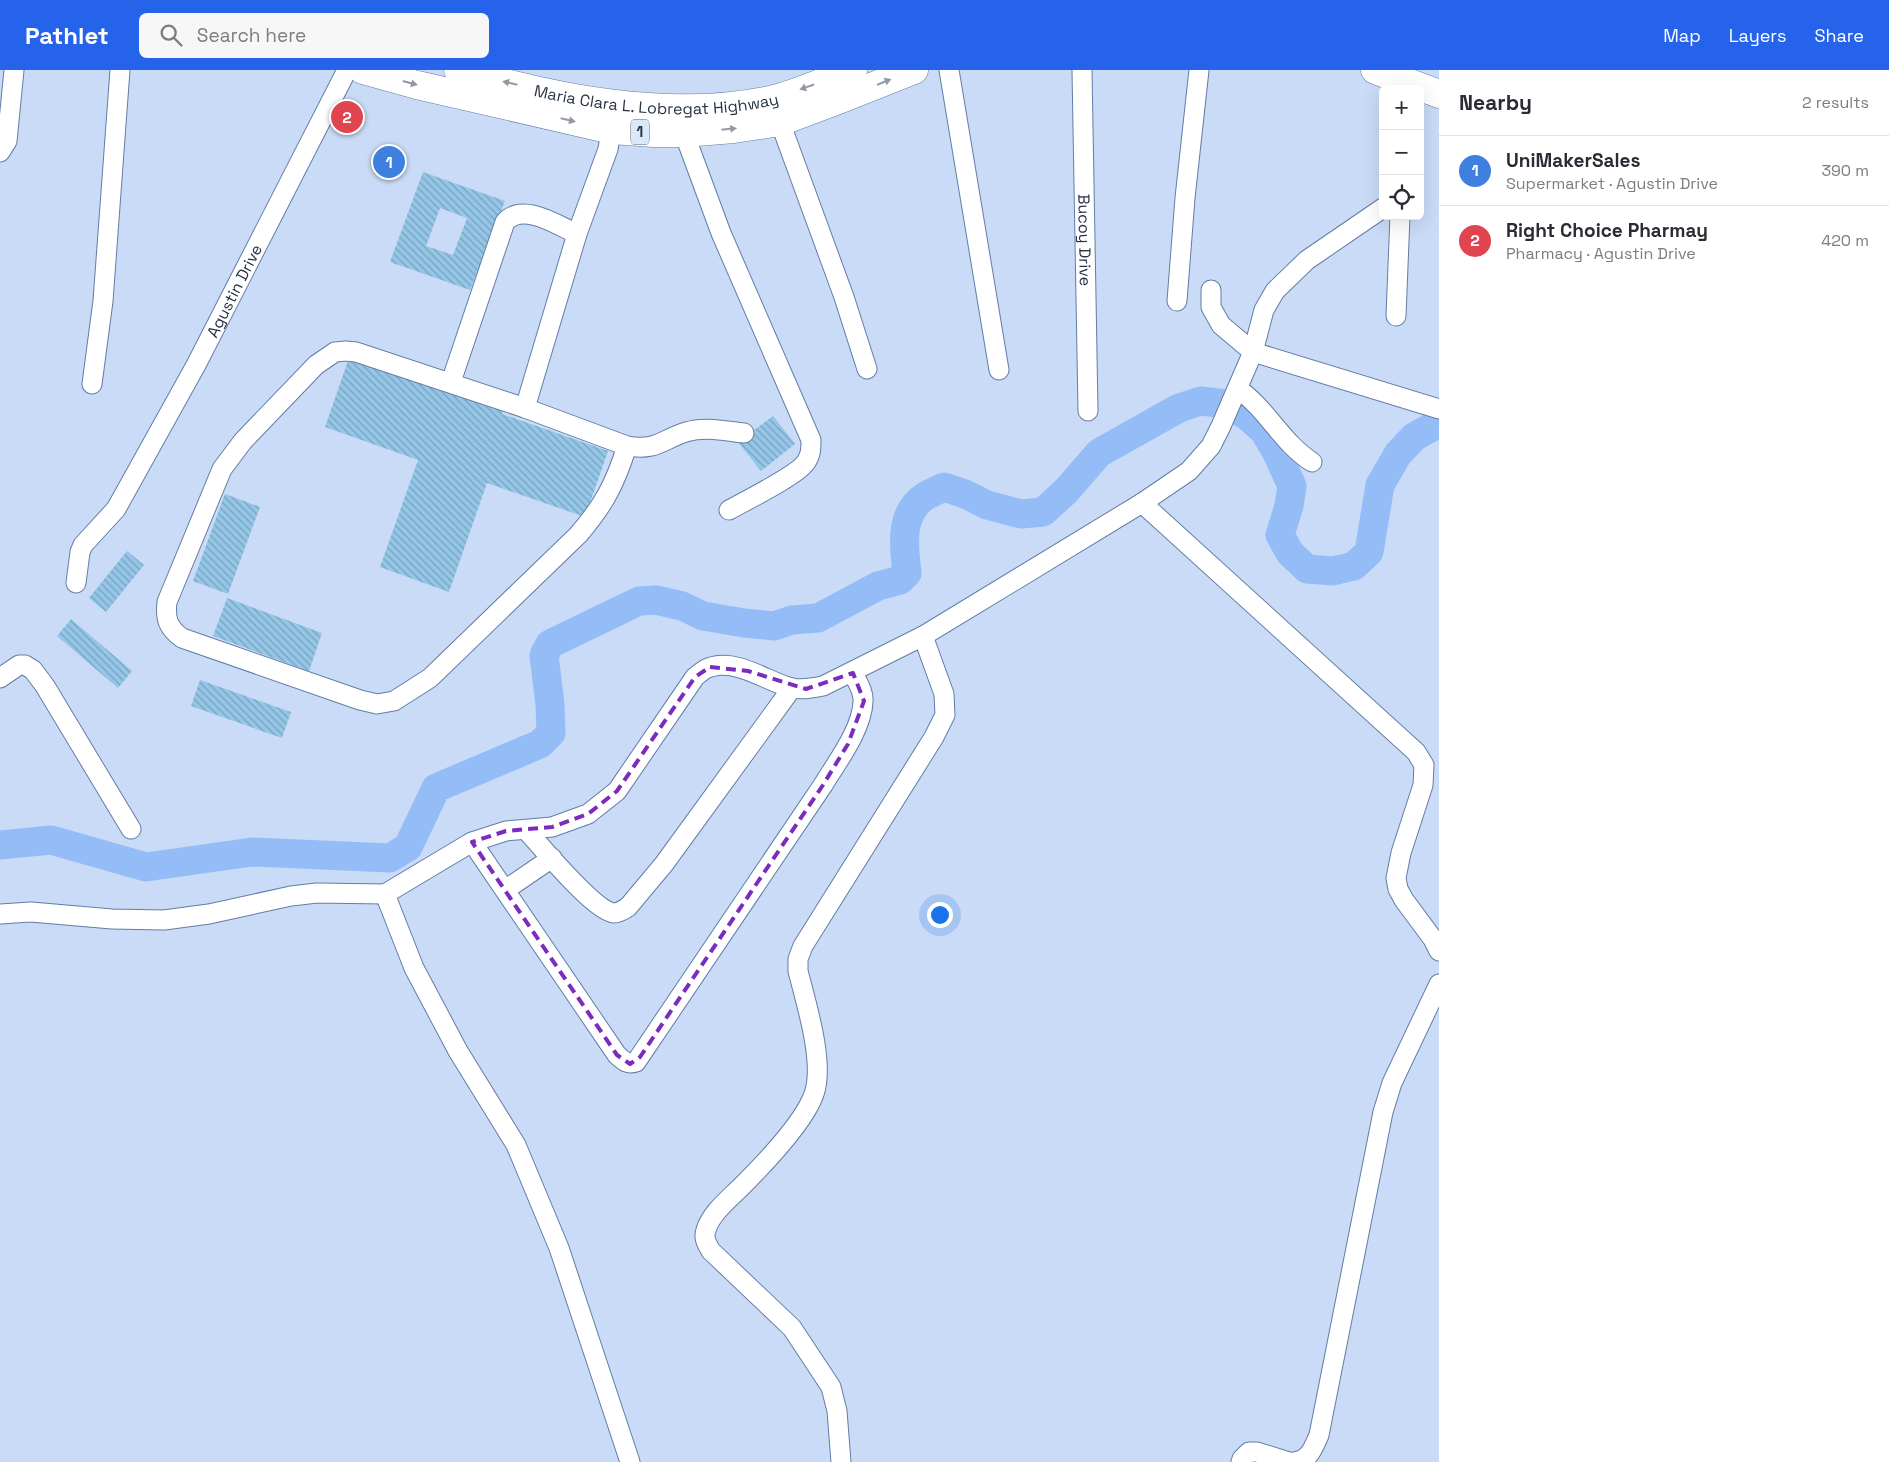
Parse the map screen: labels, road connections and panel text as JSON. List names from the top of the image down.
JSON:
{
  "streets": {
    "highway": ["Maria Clara L. Lobregat Highway", "1"],
    "street": ["Bucoy Drive", "Agustin Drive"]
  },
  "crossings": [
    ["Maria Clara L. Lobregat Highway", "Agustin Drive"]
  ],
  "page": {
    "header": "Pathlet",
    "search": "Search here",
    "nav": ["Map", "Layers", "Share"],
    "heading": ["Nearby", "2 results"],
    "map_buttons": ["+", "−"],
    "pins": ["2", "1"],
    "list": [
      {
        "mark": "1",
        "name": "UniMakerSales",
        "note": "Supermarket · Agustin Drive",
        "value": "390 m"
      },
      {
        "mark": "2",
        "name": "Right Choice Pharmay",
        "note": "Pharmacy · Agustin Drive",
        "value": "420 m"
      }
    ]
  }
}
